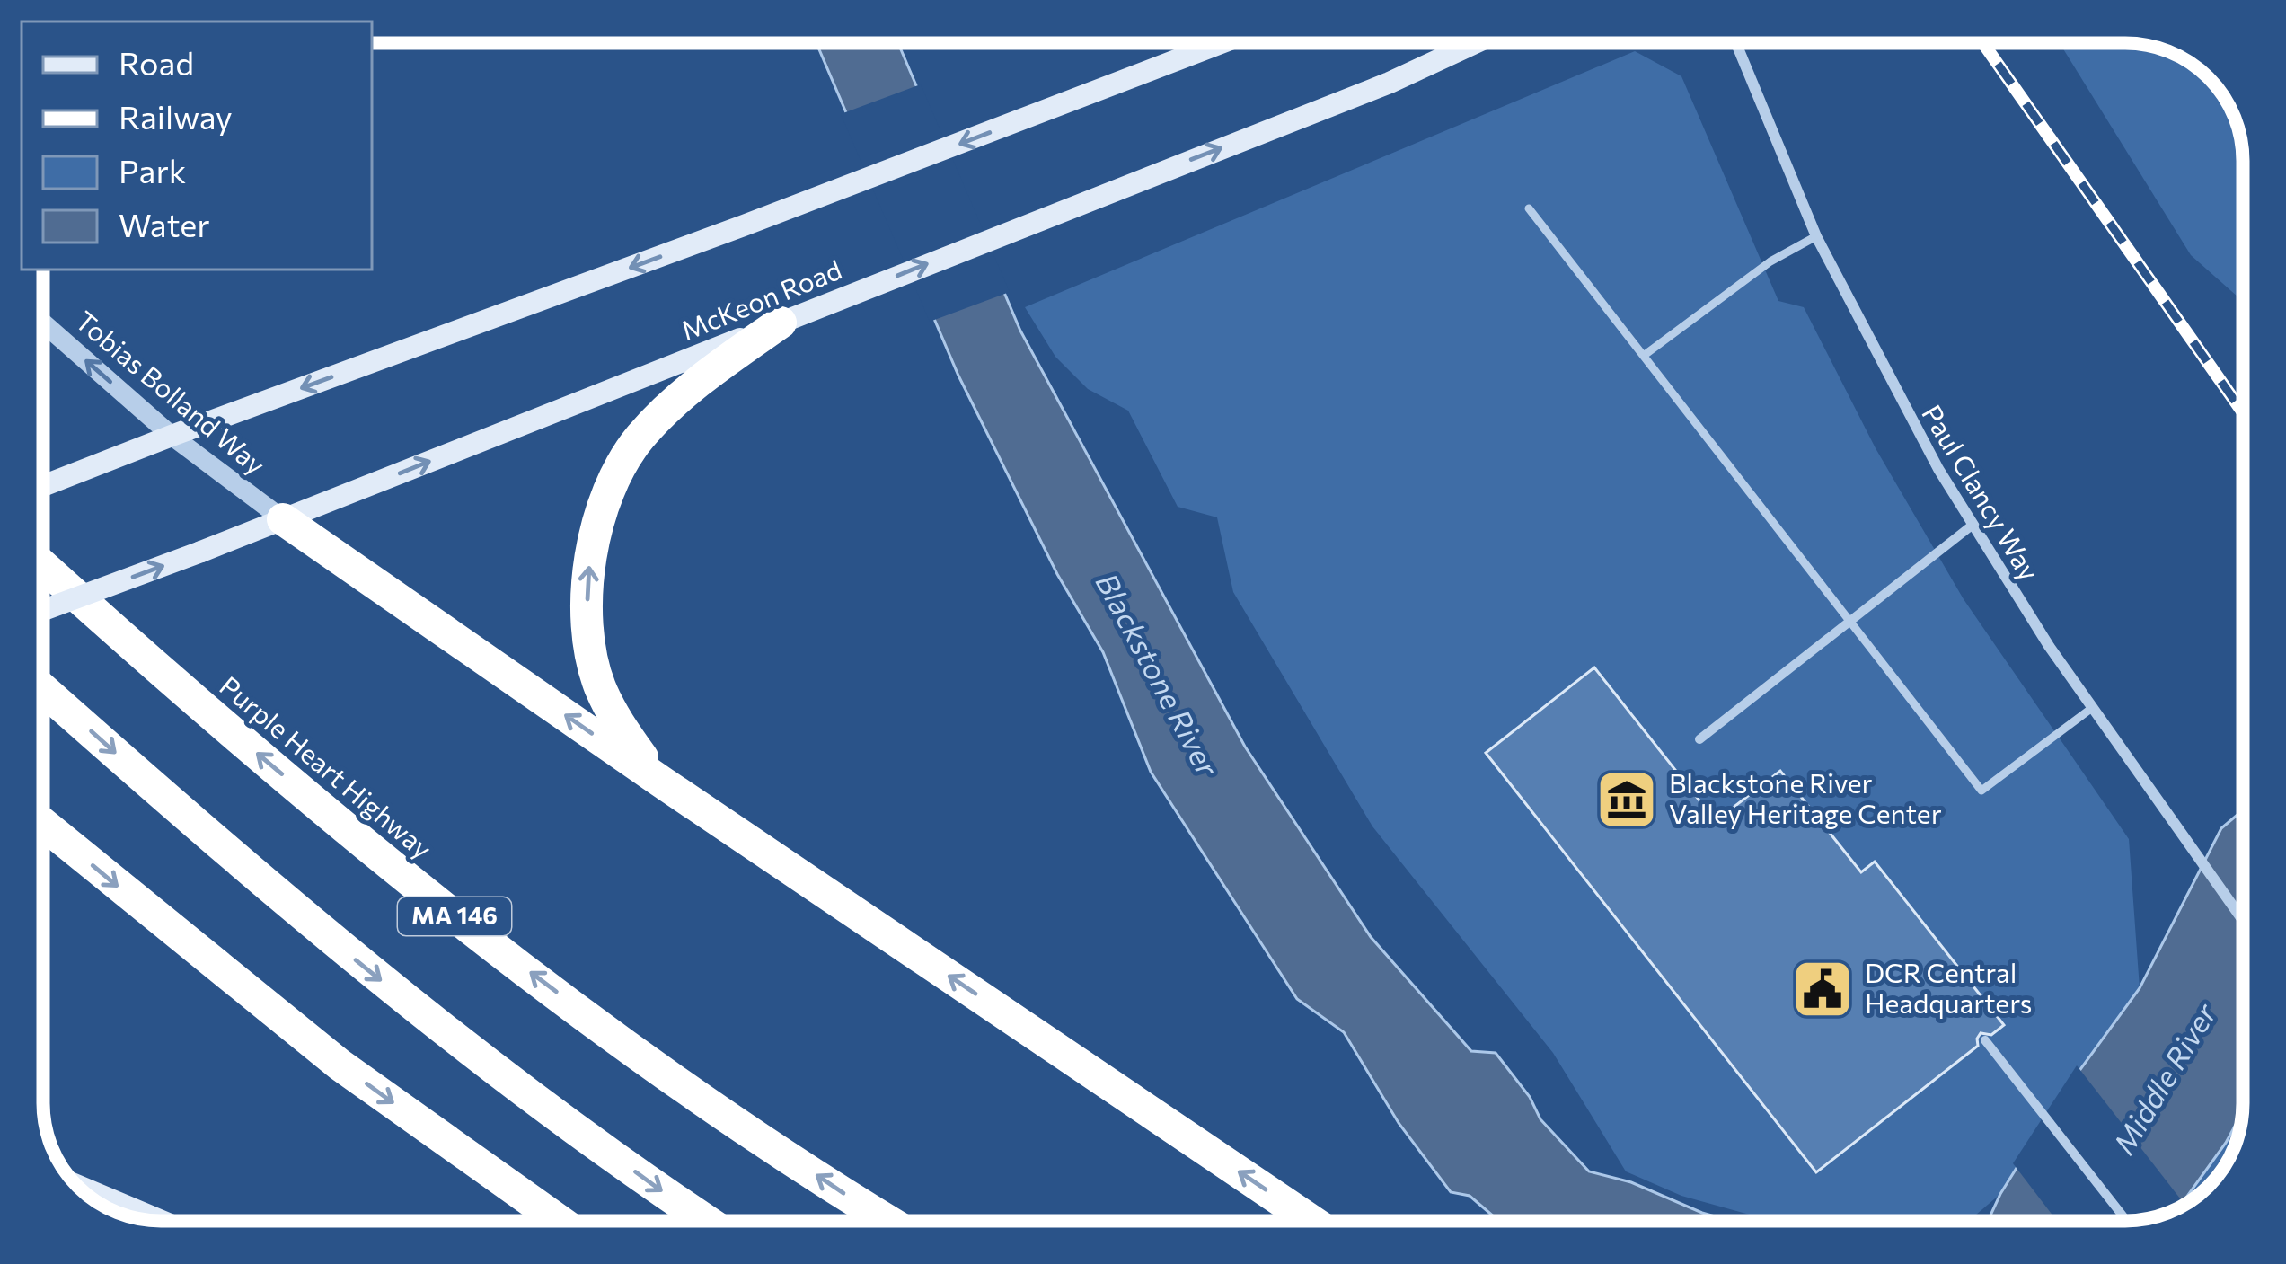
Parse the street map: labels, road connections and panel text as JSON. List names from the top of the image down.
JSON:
{
  "streets": {
    "highway": ["Purple Heart Highway", "MA 146"],
    "main road": ["McKeon Road"],
    "street": ["Tobias Bolland Way", "Paul Clancy Way"]
  },
  "crossings": [
    ["McKeon Road", "Tobias Bolland Way"]
  ],
  "one_way": ["Tobias Bolland Way"],
  "water": ["Blackstone River", "Middle River"],
  "places": {
    "museum": ["Blackstone River Valley Heritage Center"],
    "public building": ["DCR Central Headquarters"]
  },
  "legend": [
    "Road",
    "Railway",
    "Park",
    "Water"
  ]
}
